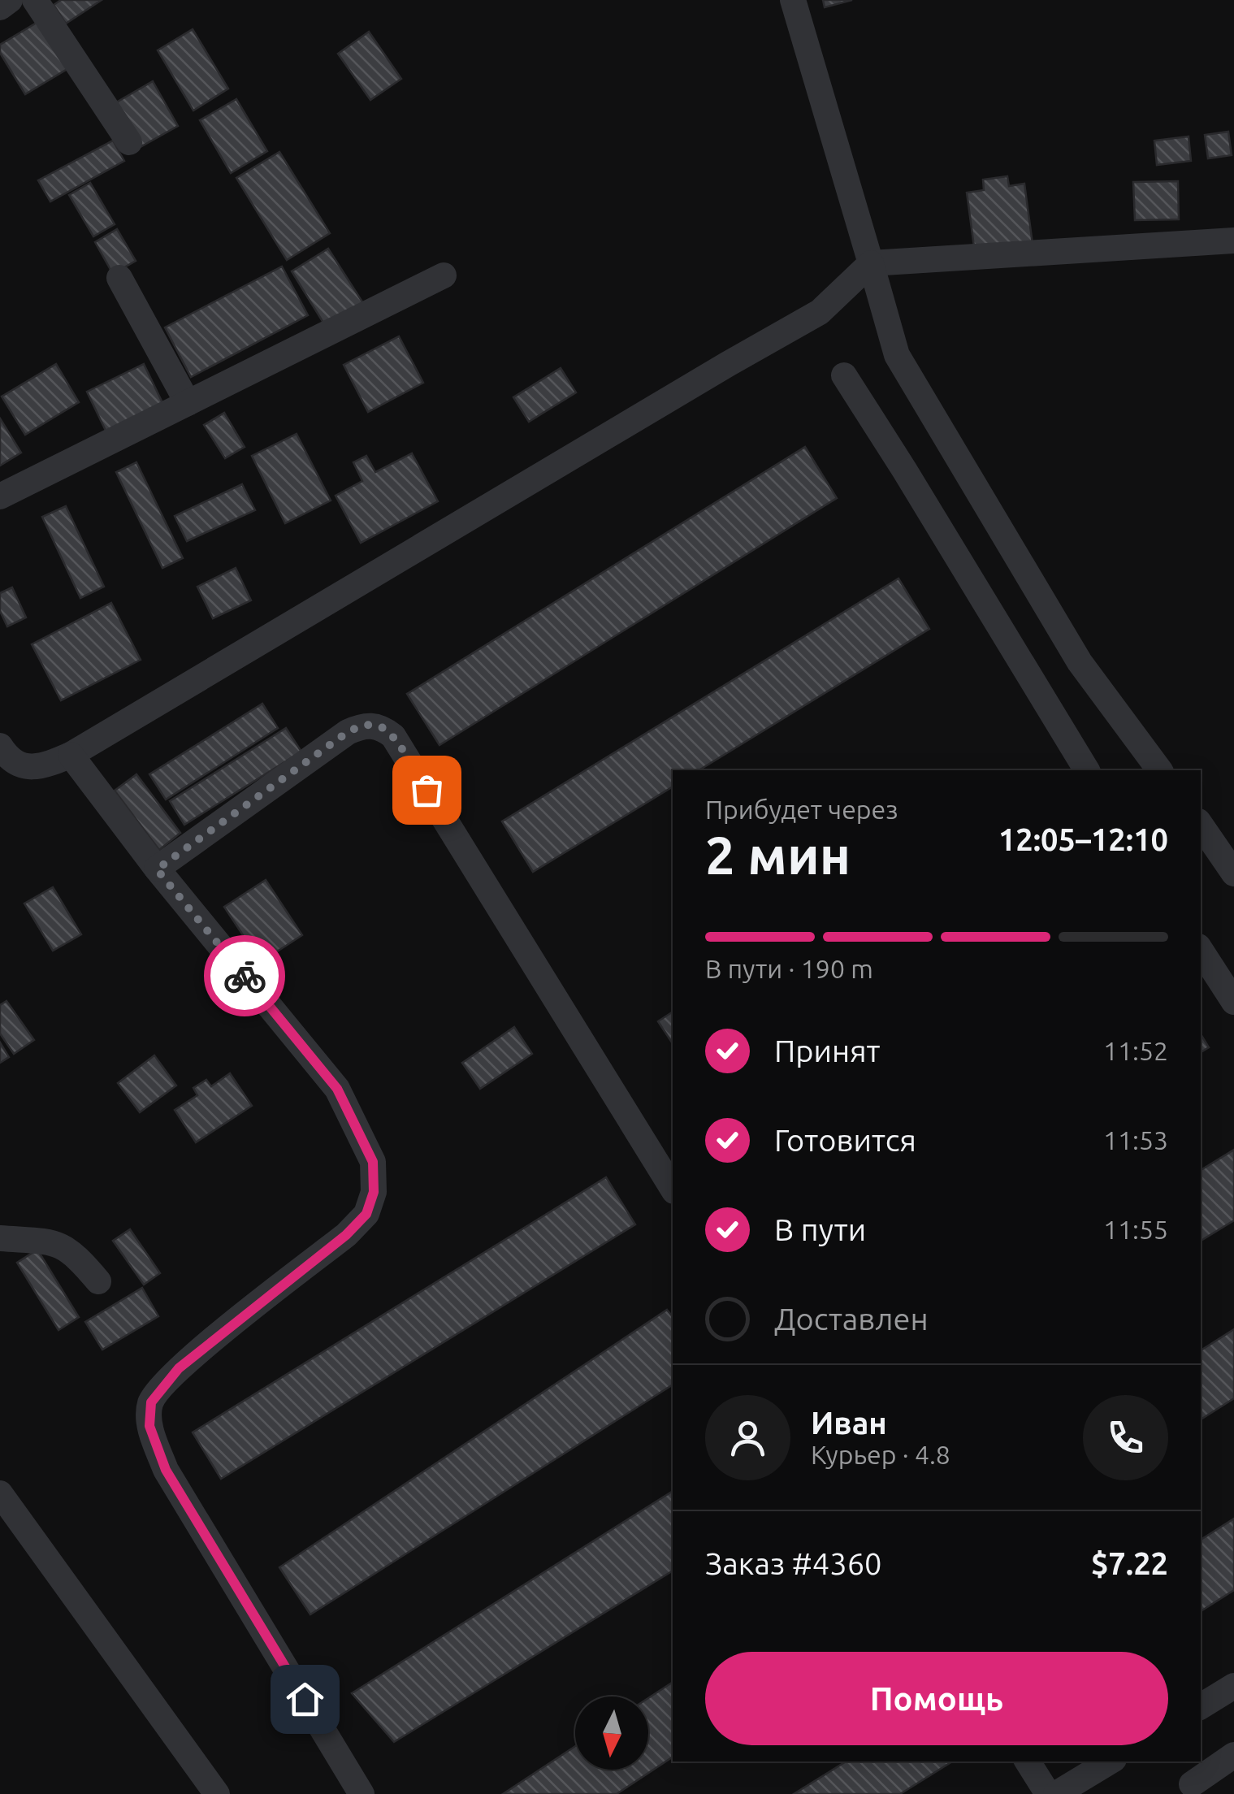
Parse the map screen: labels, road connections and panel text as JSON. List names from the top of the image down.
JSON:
{
  "north": "bottom",
  "page": {
    "heading": ["2 мин", "Прибудет через", "12:05–12:10"],
    "panel": [
      "Иван",
      "Курьер · 4.8",
      "Заказ #4360",
      "$7.22"
    ],
    "bar": "В пути · 190 m",
    "list": [
      ["Принят", "11:52"],
      ["Готовится", "11:53"],
      ["В пути", "11:55"],
      "Доставлен"
    ],
    "buttons": "Помощь"
  }
}
